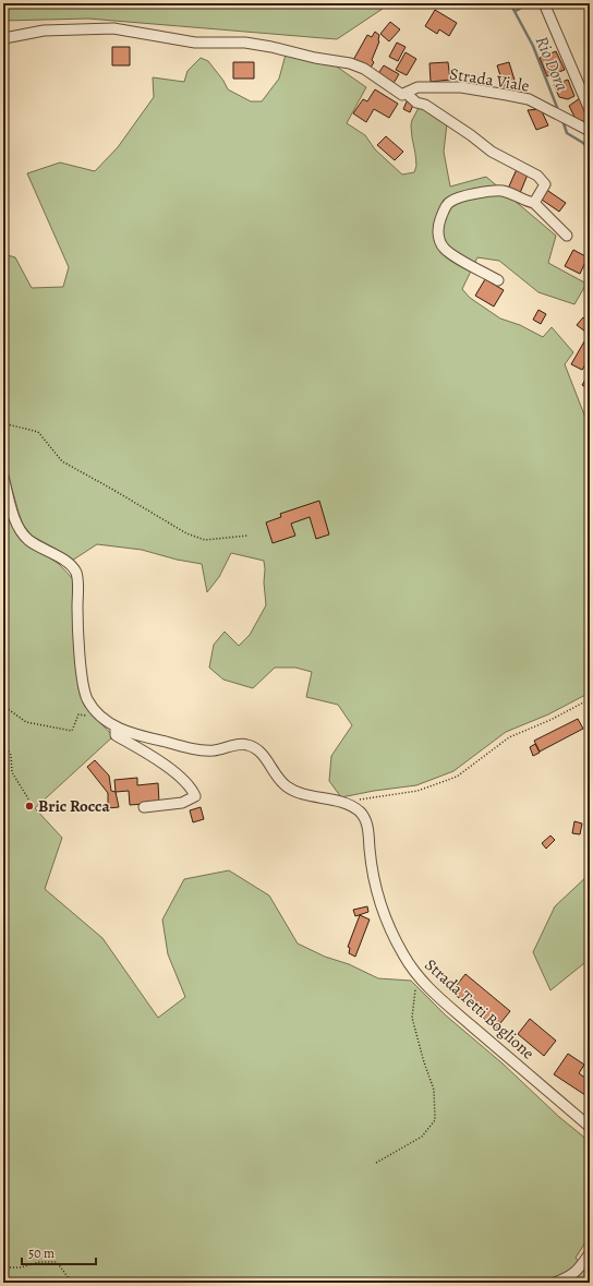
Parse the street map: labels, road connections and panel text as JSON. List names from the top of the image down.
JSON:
{
  "streets": {
    "street": ["Strada Viale", "Strada Tetti Boglione"]
  },
  "water": ["Rio Dora"],
  "places": ["Bric Rocca"],
  "scale_bar": "50 m"
}
